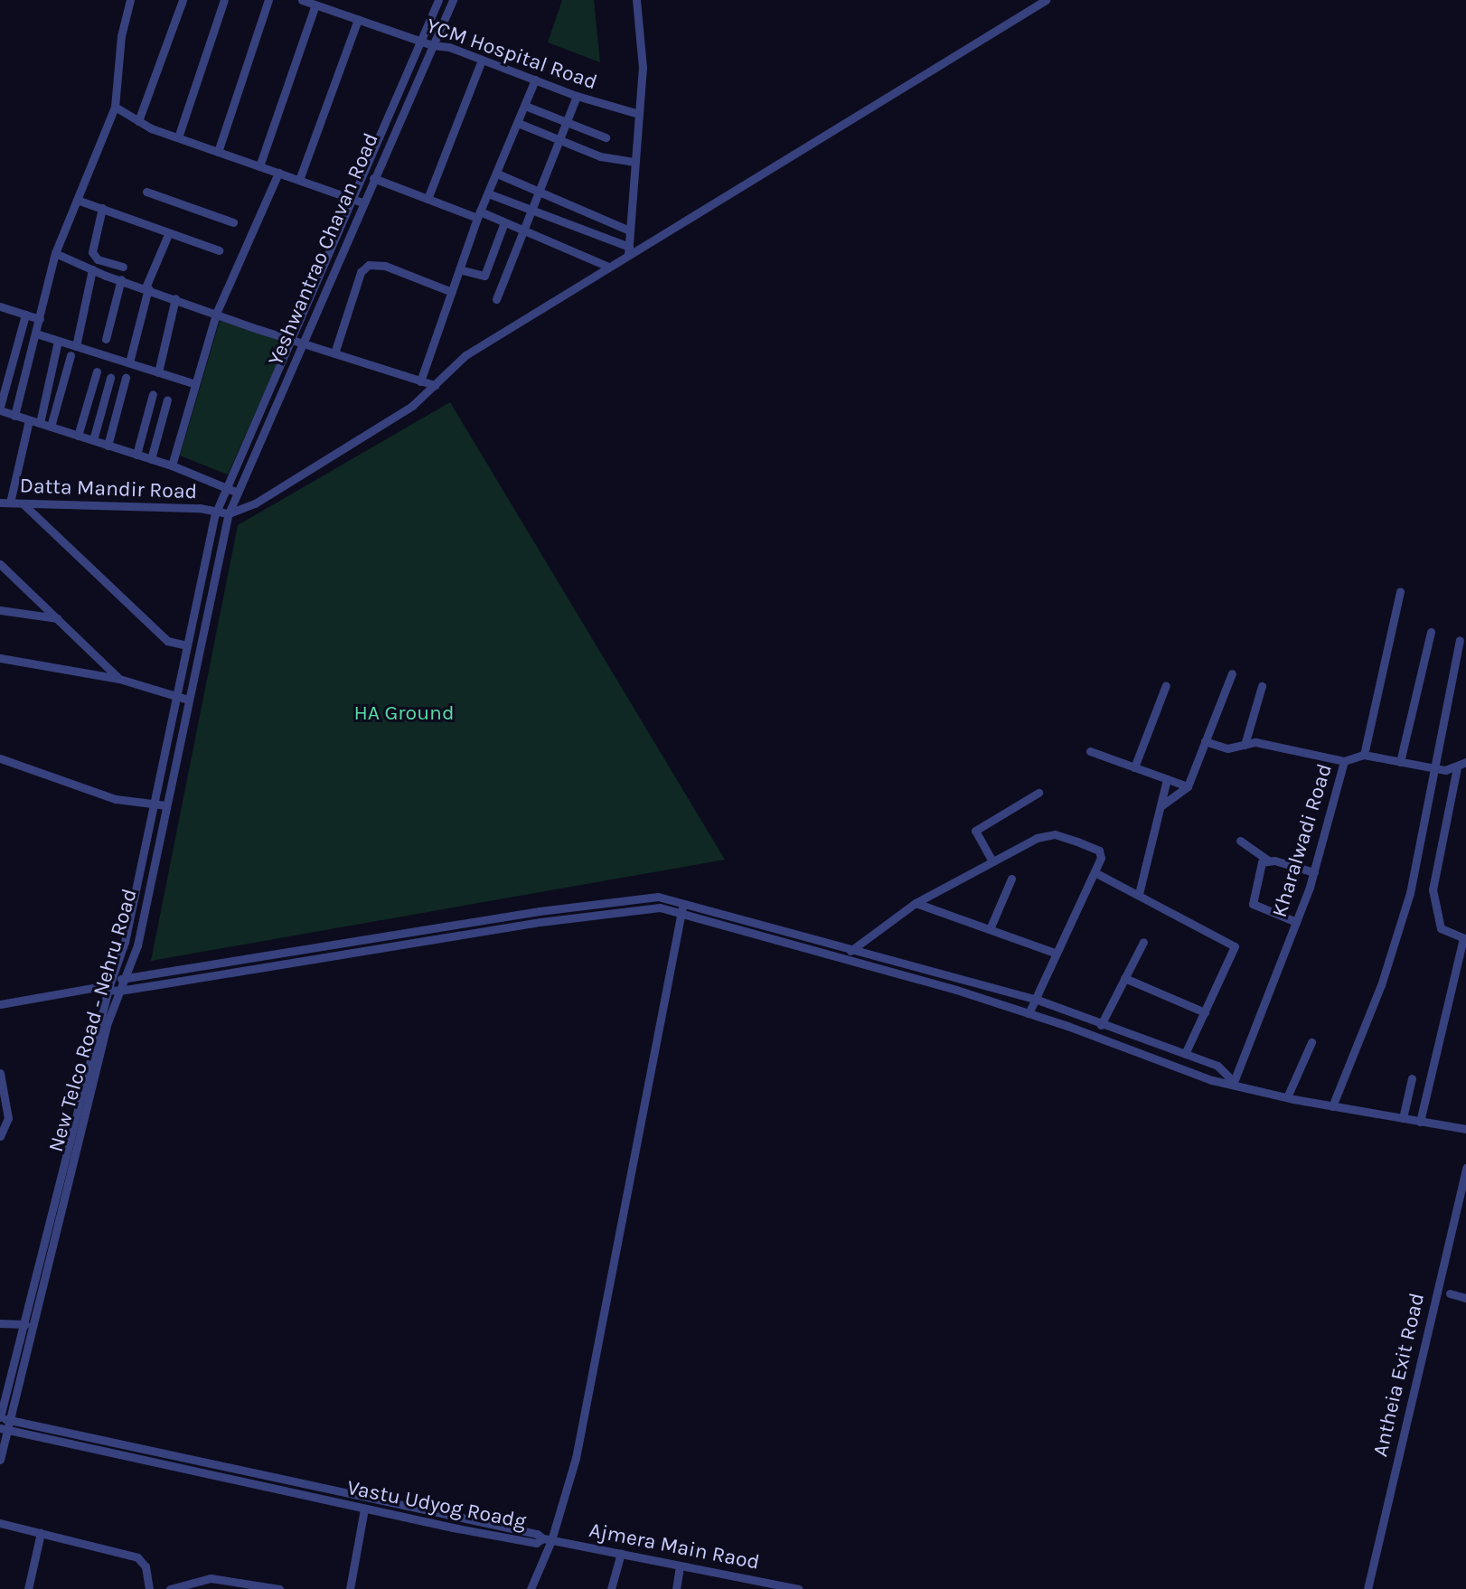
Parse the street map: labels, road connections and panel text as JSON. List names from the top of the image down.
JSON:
{
  "streets": {
    "street": [
      "YCM Hospital Road",
      "Yeshwantrao Chavan Road",
      "Datta Mandir Road",
      "Kharalwadi Road",
      "New Telco Road - Nehru Road",
      "Antheia Exit Road",
      "Vastu Udyog Roadg",
      "Ajmera Main Raod"
    ]
  },
  "crossings": [
    ["YCM Hospital Road", "Yeshwantrao Chavan Road"],
    ["Yeshwantrao Chavan Road", "Datta Mandir Road"],
    ["Yeshwantrao Chavan Road", "New Telco Road - Nehru Road"],
    ["Datta Mandir Road", "New Telco Road - Nehru Road"],
    ["New Telco Road - Nehru Road", "Vastu Udyog Roadg"],
    ["Vastu Udyog Roadg", "Ajmera Main Raod"]
  ],
  "parks": ["HA Ground"]
}
